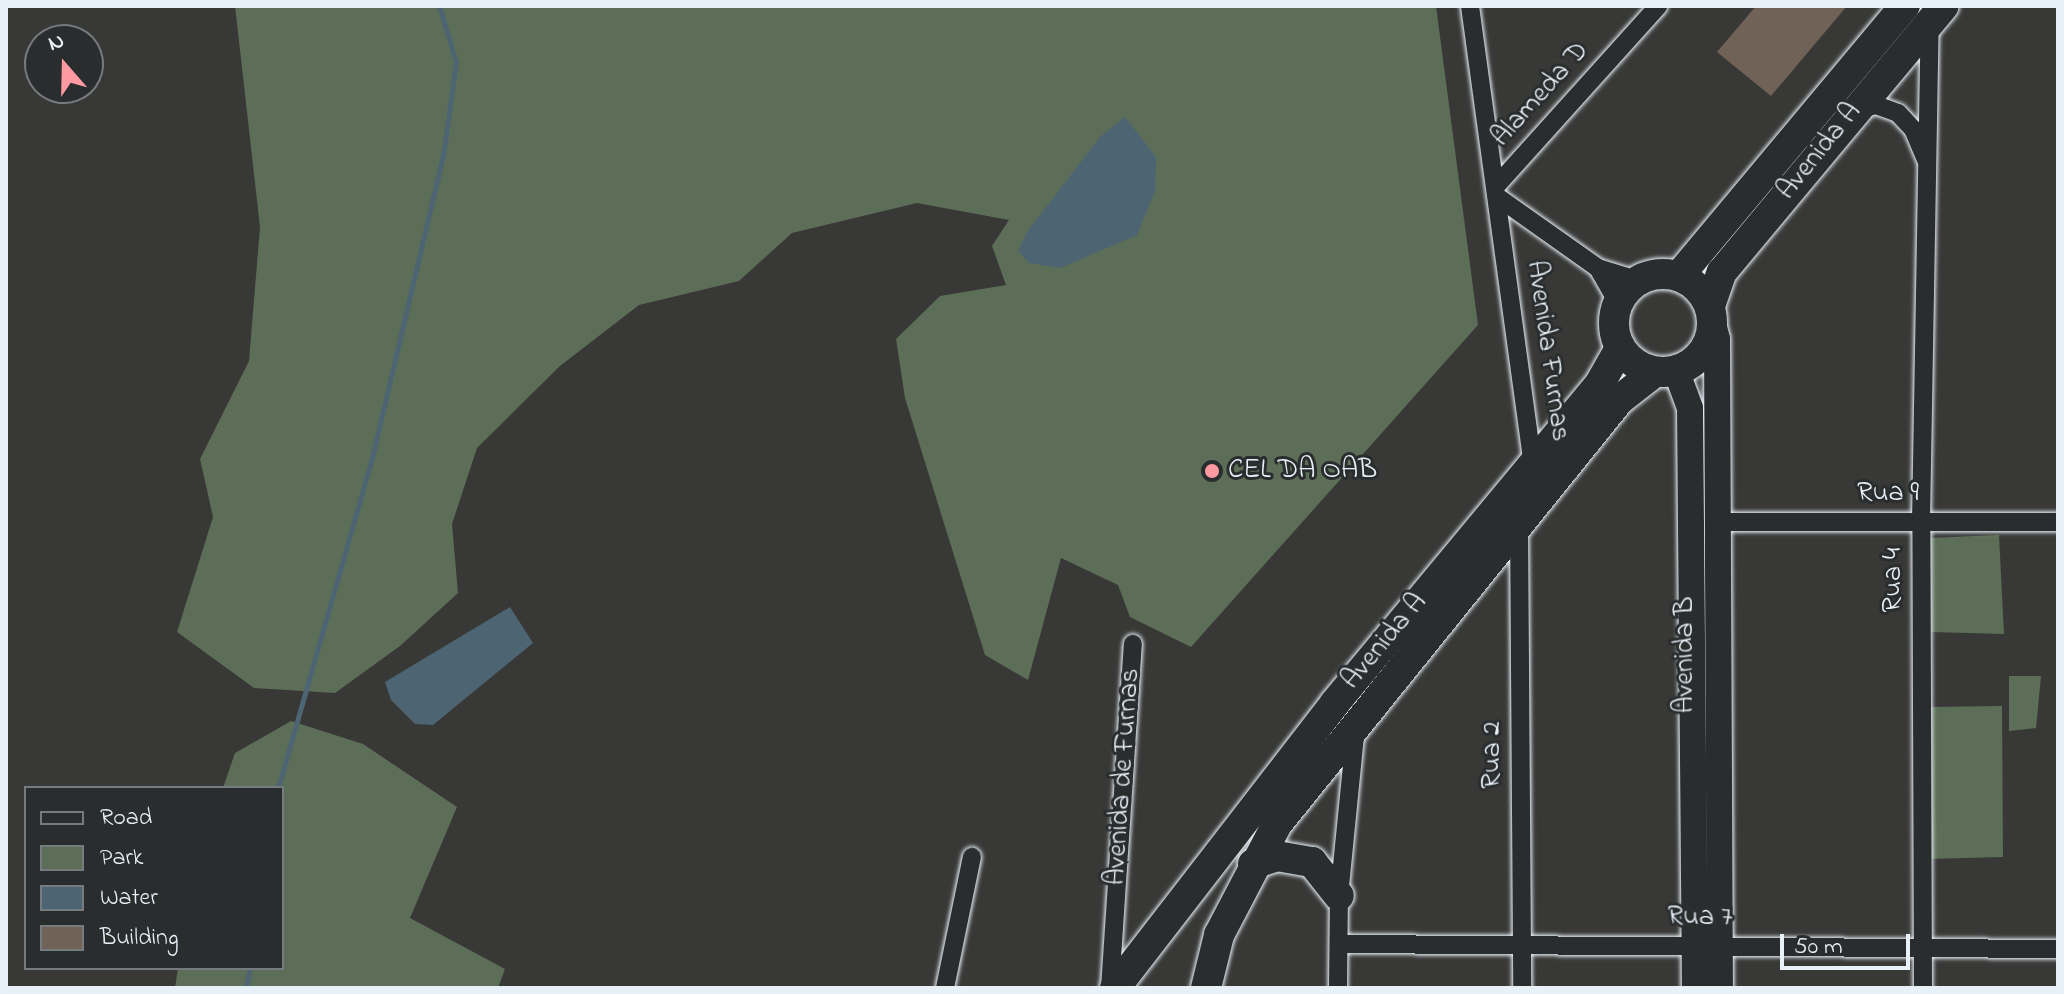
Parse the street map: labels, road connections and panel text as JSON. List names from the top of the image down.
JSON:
{
  "streets": {
    "main road": ["Avenida A", "Avenida de Furnas"],
    "street": [
      "Alameda D",
      "Avenida Furnas",
      "Rua 9",
      "Rua 4",
      "Avenida B",
      "Rua 2",
      "Rua 7"
    ]
  },
  "crossings": [
    ["Alameda D", "Avenida Furnas"],
    ["Avenida A", "Avenida Furnas"],
    ["Avenida A", "Rua 4"],
    ["Avenida A", "Avenida B"],
    ["Avenida A", "Rua 2"],
    ["Avenida A", "Avenida de Furnas"],
    ["Avenida A", "Rua 7"],
    ["Avenida Furnas", "Rua 2"],
    ["Rua 9", "Rua 4"],
    ["Rua 9", "Avenida B"],
    ["Rua 4", "Rua 7"],
    ["Avenida B", "Rua 7"],
    ["Rua 2", "Rua 7"]
  ],
  "places": ["CEL DA OAB"],
  "legend": [
    "Road",
    "Park",
    "Water",
    "Building"
  ],
  "scale_bar": "50 m",
  "north": "top"
}
